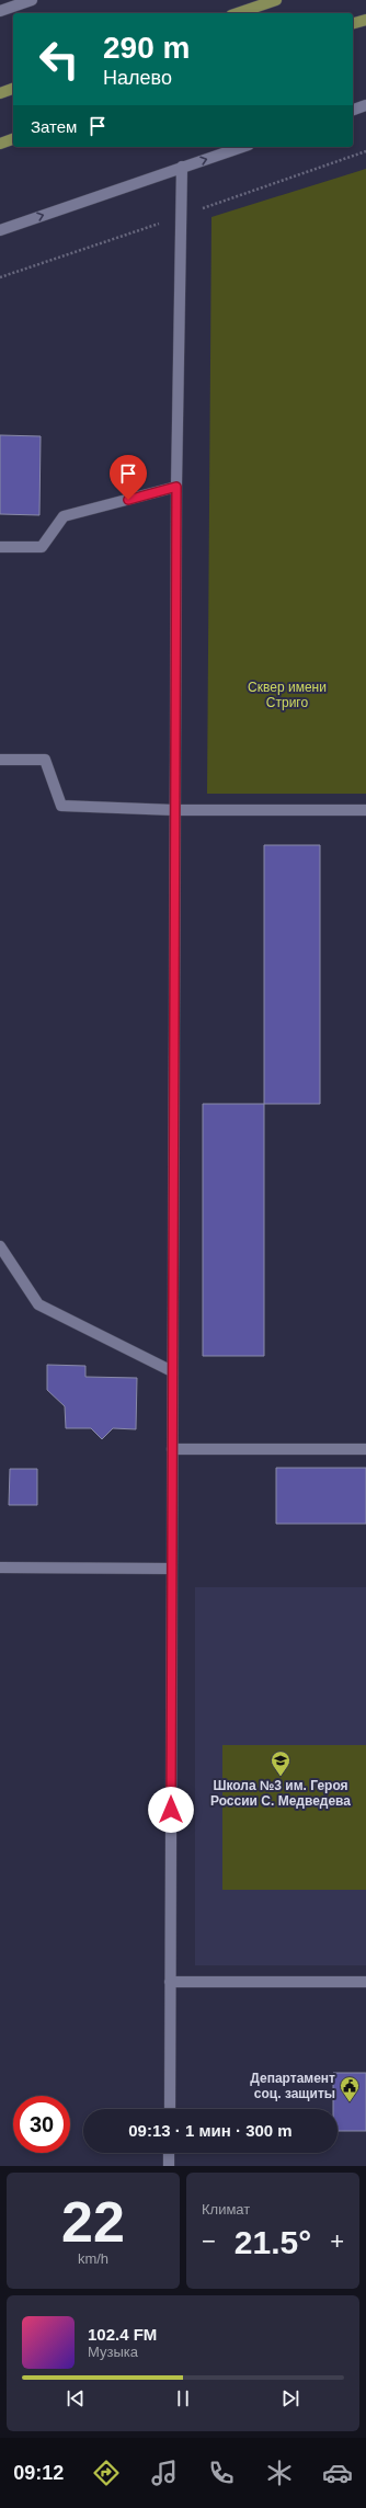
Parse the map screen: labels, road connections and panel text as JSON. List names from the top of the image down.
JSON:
{
  "parks": ["Сквер имени Стриго"],
  "places": {
    "school or university": ["Школа №3 им. Героя России С. Медведева"],
    "public building": ["Департамент соц. защиты"]
  },
  "page": {
    "turn": ["290 m", "Налево"],
    "then": "Затем",
    "limit": "30",
    "trip": "09:13 · 1 мин · 300 m",
    "tile": [
      ["22", "km/h"],
      "Климат"
    ],
    "heat": ["−", "21.5°", "+"],
    "song": ["102.4 FM", "Музыка"],
    "tabs": "09:12"
  }
}
